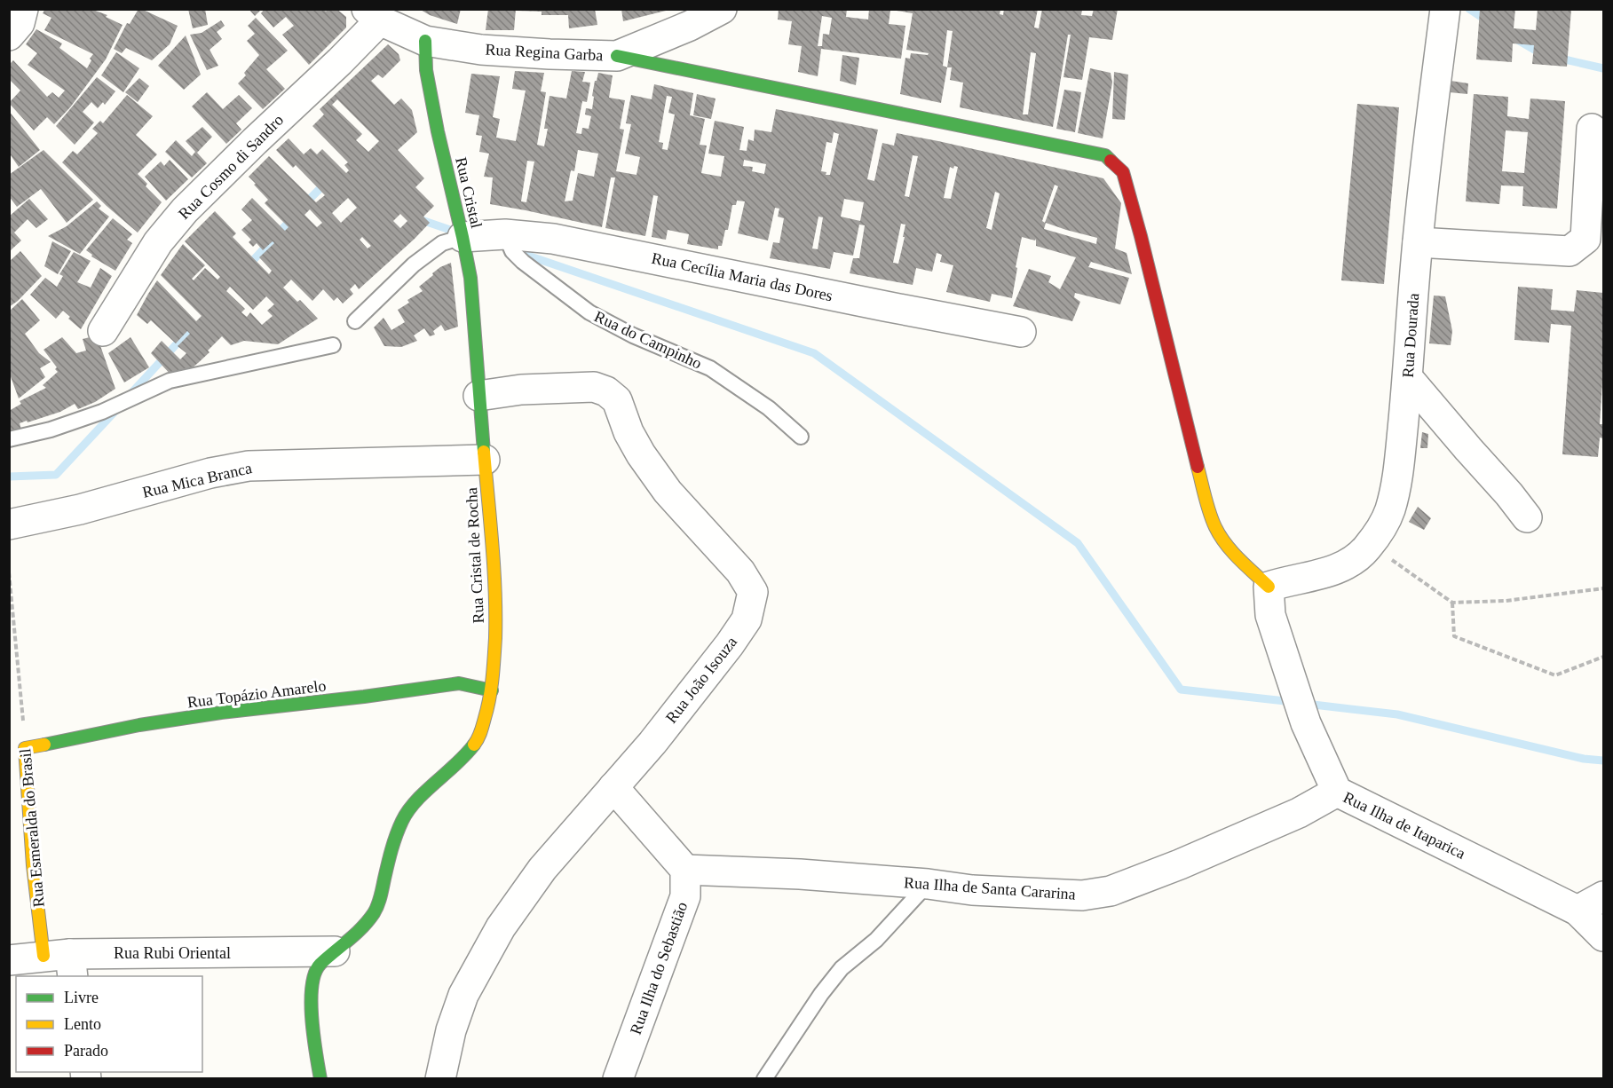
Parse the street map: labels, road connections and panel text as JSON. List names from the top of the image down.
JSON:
{
  "streets": {
    "street": [
      "Rua Regina Garba",
      "Rua Cosmo di Sandro",
      "Rua Cristal",
      "Rua Cecília Maria das Dores",
      "Rua Dourada",
      "Rua Mica Branca",
      "Rua Cristal de Rocha",
      "Rua João Isouza",
      "Rua Topázio Amarelo",
      "Rua Ilha de Itaparica",
      "Rua Esmeralda do Brasil",
      "Rua Ilha de Santa Cararina",
      "Rua Rubi Oriental",
      "Rua Ilha do Sebastião"
    ],
    "lane": ["Rua do Campinho"]
  },
  "crossings": [
    ["Rua Regina Garba", "Rua Cosmo di Sandro"],
    ["Rua Regina Garba", "Rua Cristal"],
    ["Rua Cristal", "Rua Cecília Maria das Dores"],
    ["Rua Cristal", "Rua Cristal de Rocha"],
    ["Rua Cecília Maria das Dores", "Rua do Campinho"],
    ["Rua Dourada", "Rua Ilha de Itaparica"],
    ["Rua Mica Branca", "Rua Cristal de Rocha"],
    ["Rua Cristal de Rocha", "Rua João Isouza"],
    ["Rua Cristal de Rocha", "Rua Topázio Amarelo"],
    ["Rua Cristal de Rocha", "Rua Rubi Oriental"],
    ["Rua Topázio Amarelo", "Rua Esmeralda do Brasil"],
    ["Rua Ilha de Itaparica", "Rua Ilha de Santa Cararina"],
    ["Rua Esmeralda do Brasil", "Rua Rubi Oriental"],
    ["Rua Ilha de Santa Cararina", "Rua Ilha do Sebastião"]
  ],
  "legend": ["Livre", "Lento", "Parado"]
}
